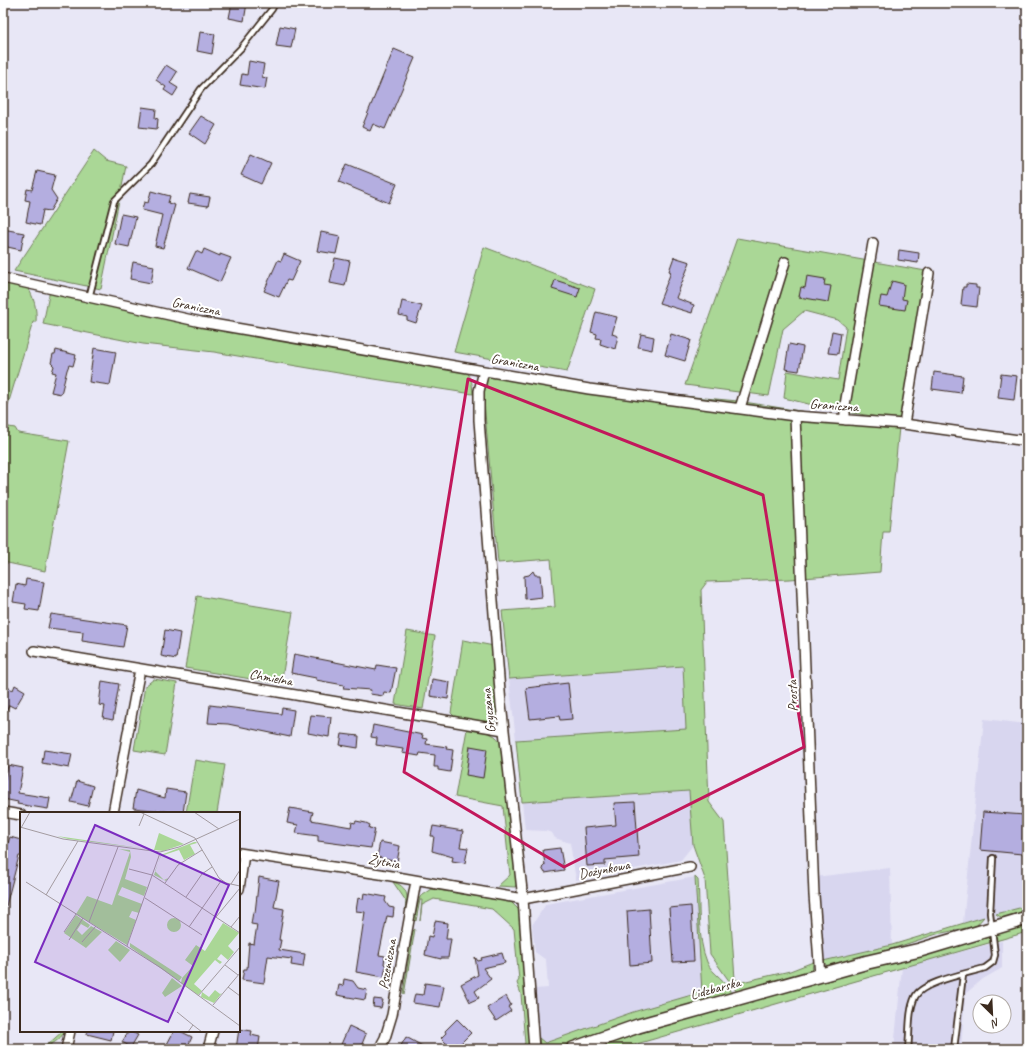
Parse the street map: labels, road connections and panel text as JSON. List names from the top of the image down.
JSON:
{
  "streets": {
    "main road": ["Lidzbarska"],
    "street": [
      "Graniczna",
      "Chmielna",
      "Prosta",
      "Gryczana",
      "Żytnia",
      "Dożynkowa",
      "Pszeniczna"
    ]
  },
  "crossings": [
    ["Graniczna", "Prosta"],
    ["Graniczna", "Gryczana"],
    ["Chmielna", "Gryczana"],
    ["Prosta", "Lidzbarska"],
    ["Gryczana", "Żytnia"],
    ["Gryczana", "Dożynkowa"],
    ["Żytnia", "Dożynkowa"],
    ["Żytnia", "Pszeniczna"]
  ],
  "north": "bottom right"
}
